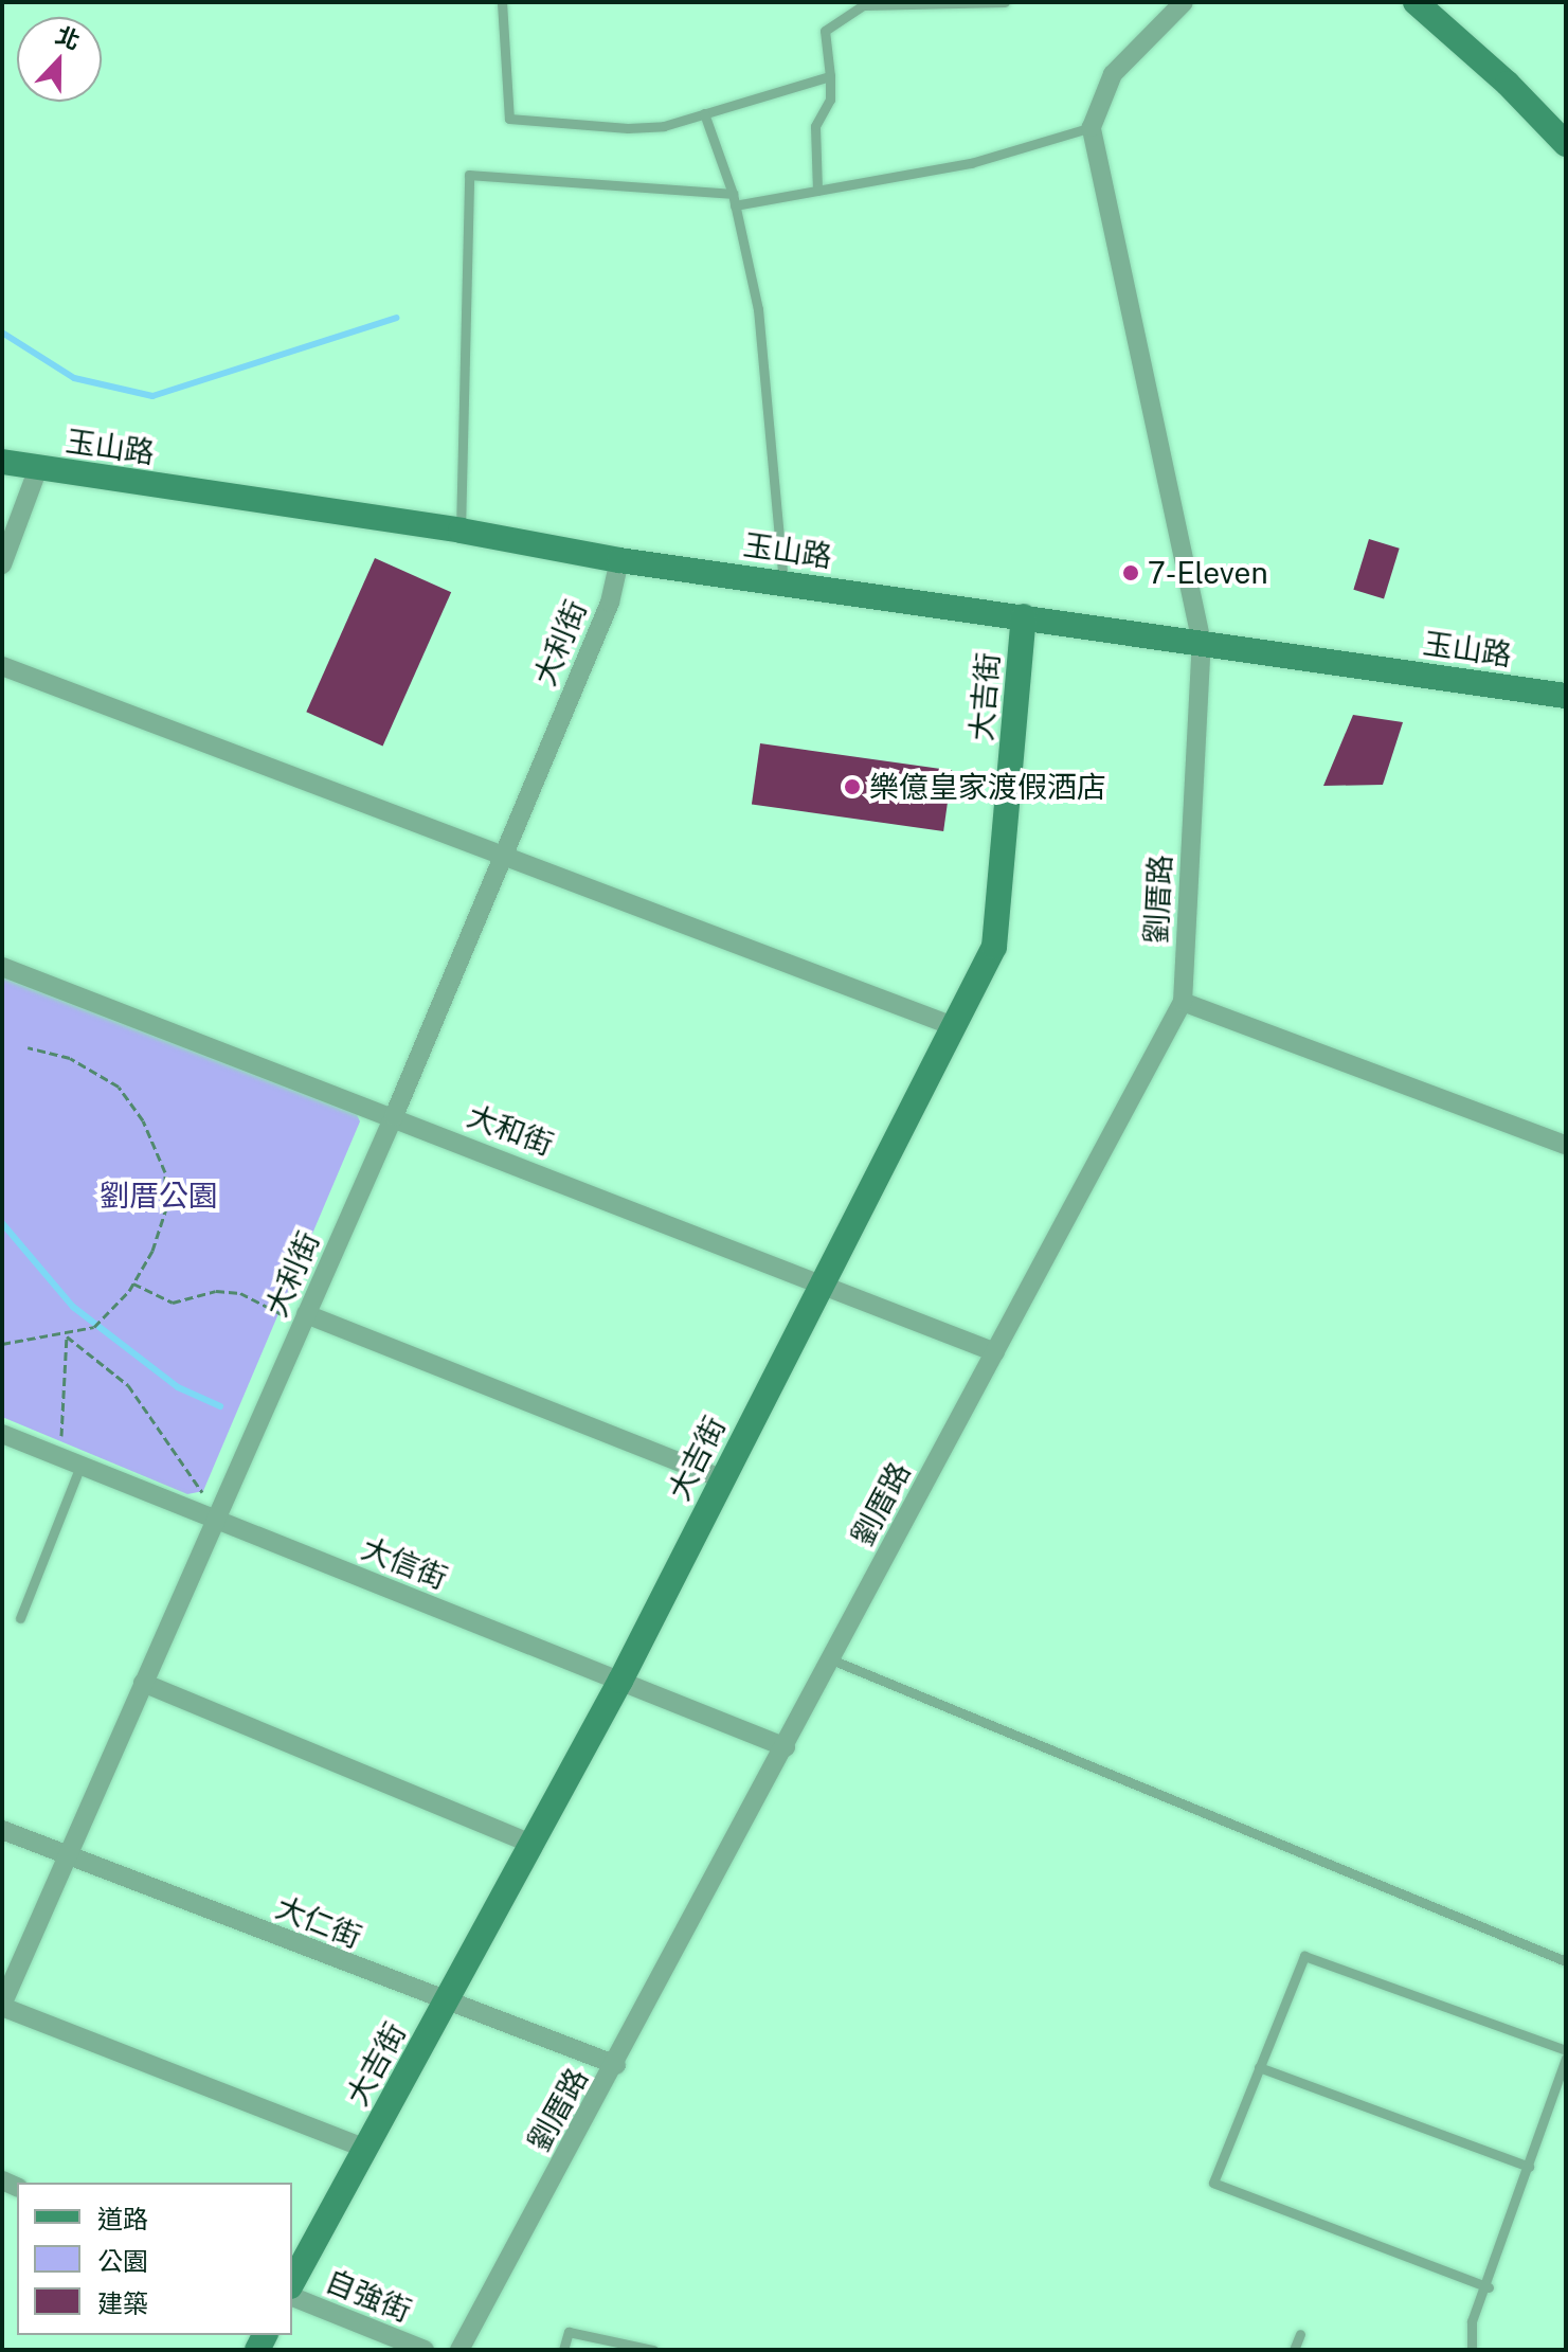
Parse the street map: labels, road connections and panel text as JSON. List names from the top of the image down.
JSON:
{
  "streets": {
    "street": [
      "玉山路",
      "大利街",
      "大吉街",
      "劉厝路",
      "大和街",
      "大信街",
      "大仁街",
      "自強街"
    ]
  },
  "crossings": [
    ["玉山路", "大利街"],
    ["玉山路", "大吉街"],
    ["玉山路", "劉厝路"],
    ["大利街", "大和街"],
    ["大利街", "大信街"],
    ["大利街", "大仁街"],
    ["大吉街", "大和街"],
    ["大吉街", "大信街"],
    ["大吉街", "大仁街"],
    ["劉厝路", "大和街"],
    ["劉厝路", "大信街"],
    ["劉厝路", "大仁街"]
  ],
  "parks": ["劉厝公園"],
  "places": ["7-Eleven", "樂億皇家渡假酒店"],
  "legend": ["道路", "公園", "建築"],
  "north": "top"
}
